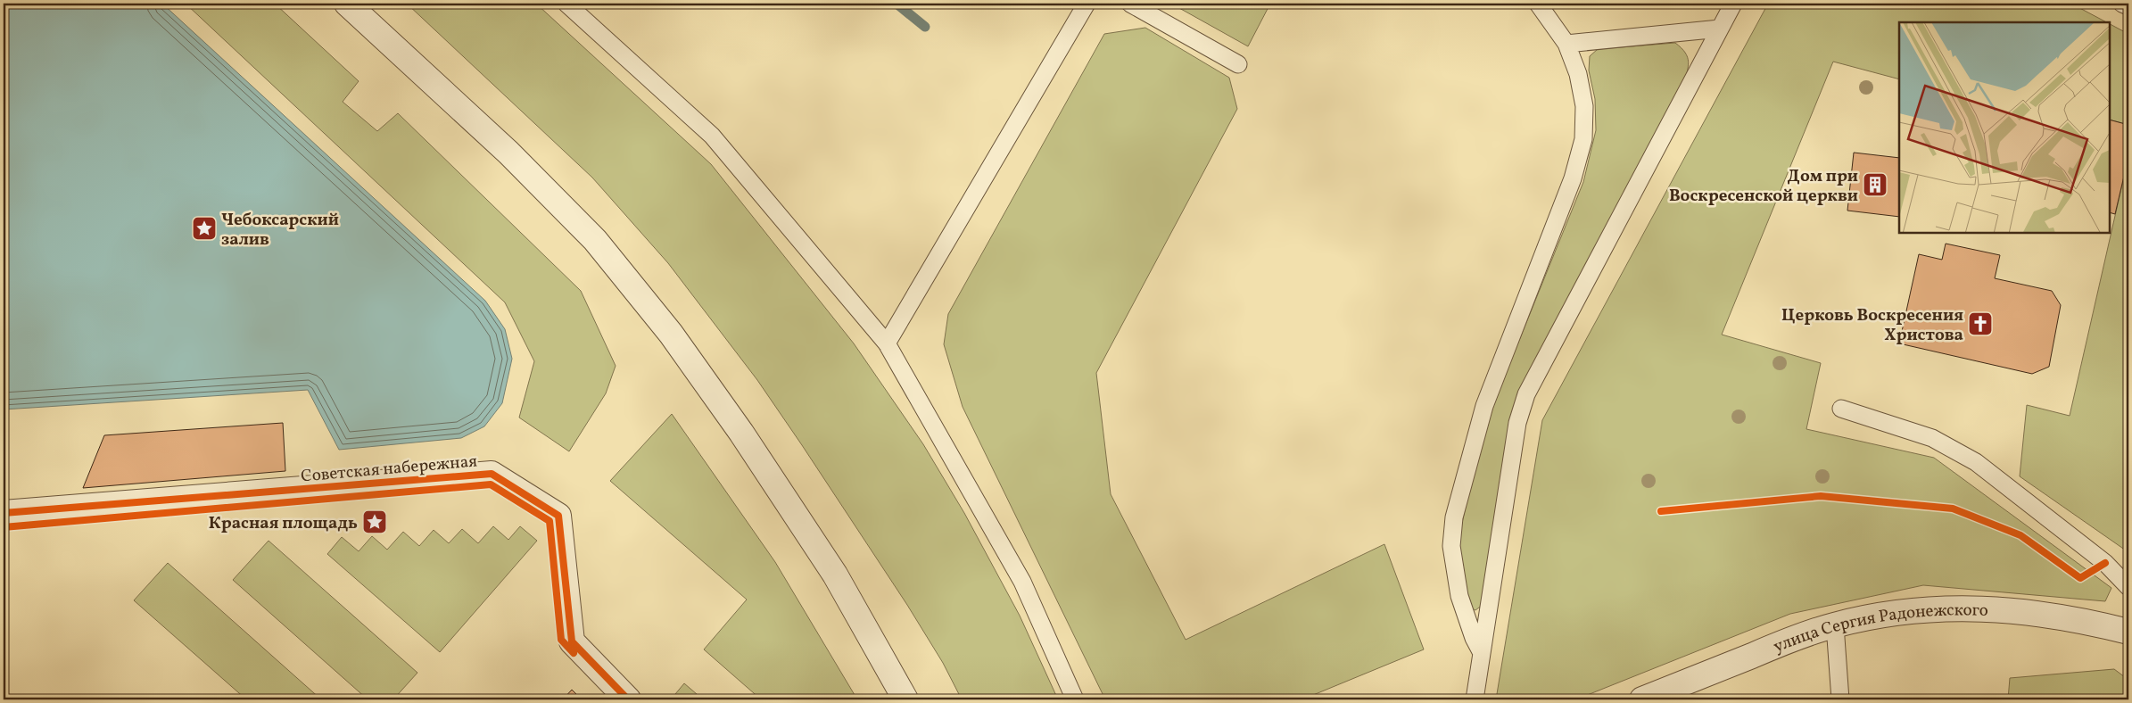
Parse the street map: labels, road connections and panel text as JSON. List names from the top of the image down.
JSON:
{
  "streets": {
    "street": ["Советская набережная", "улица Сергия Радонежского"]
  },
  "places": {
    "building": ["Дом при Воскресенской церкви"],
    "place": ["Чебоксарский залив", "Красная площадь"],
    "church": ["Церковь Воскресения Христова"]
  }
}
